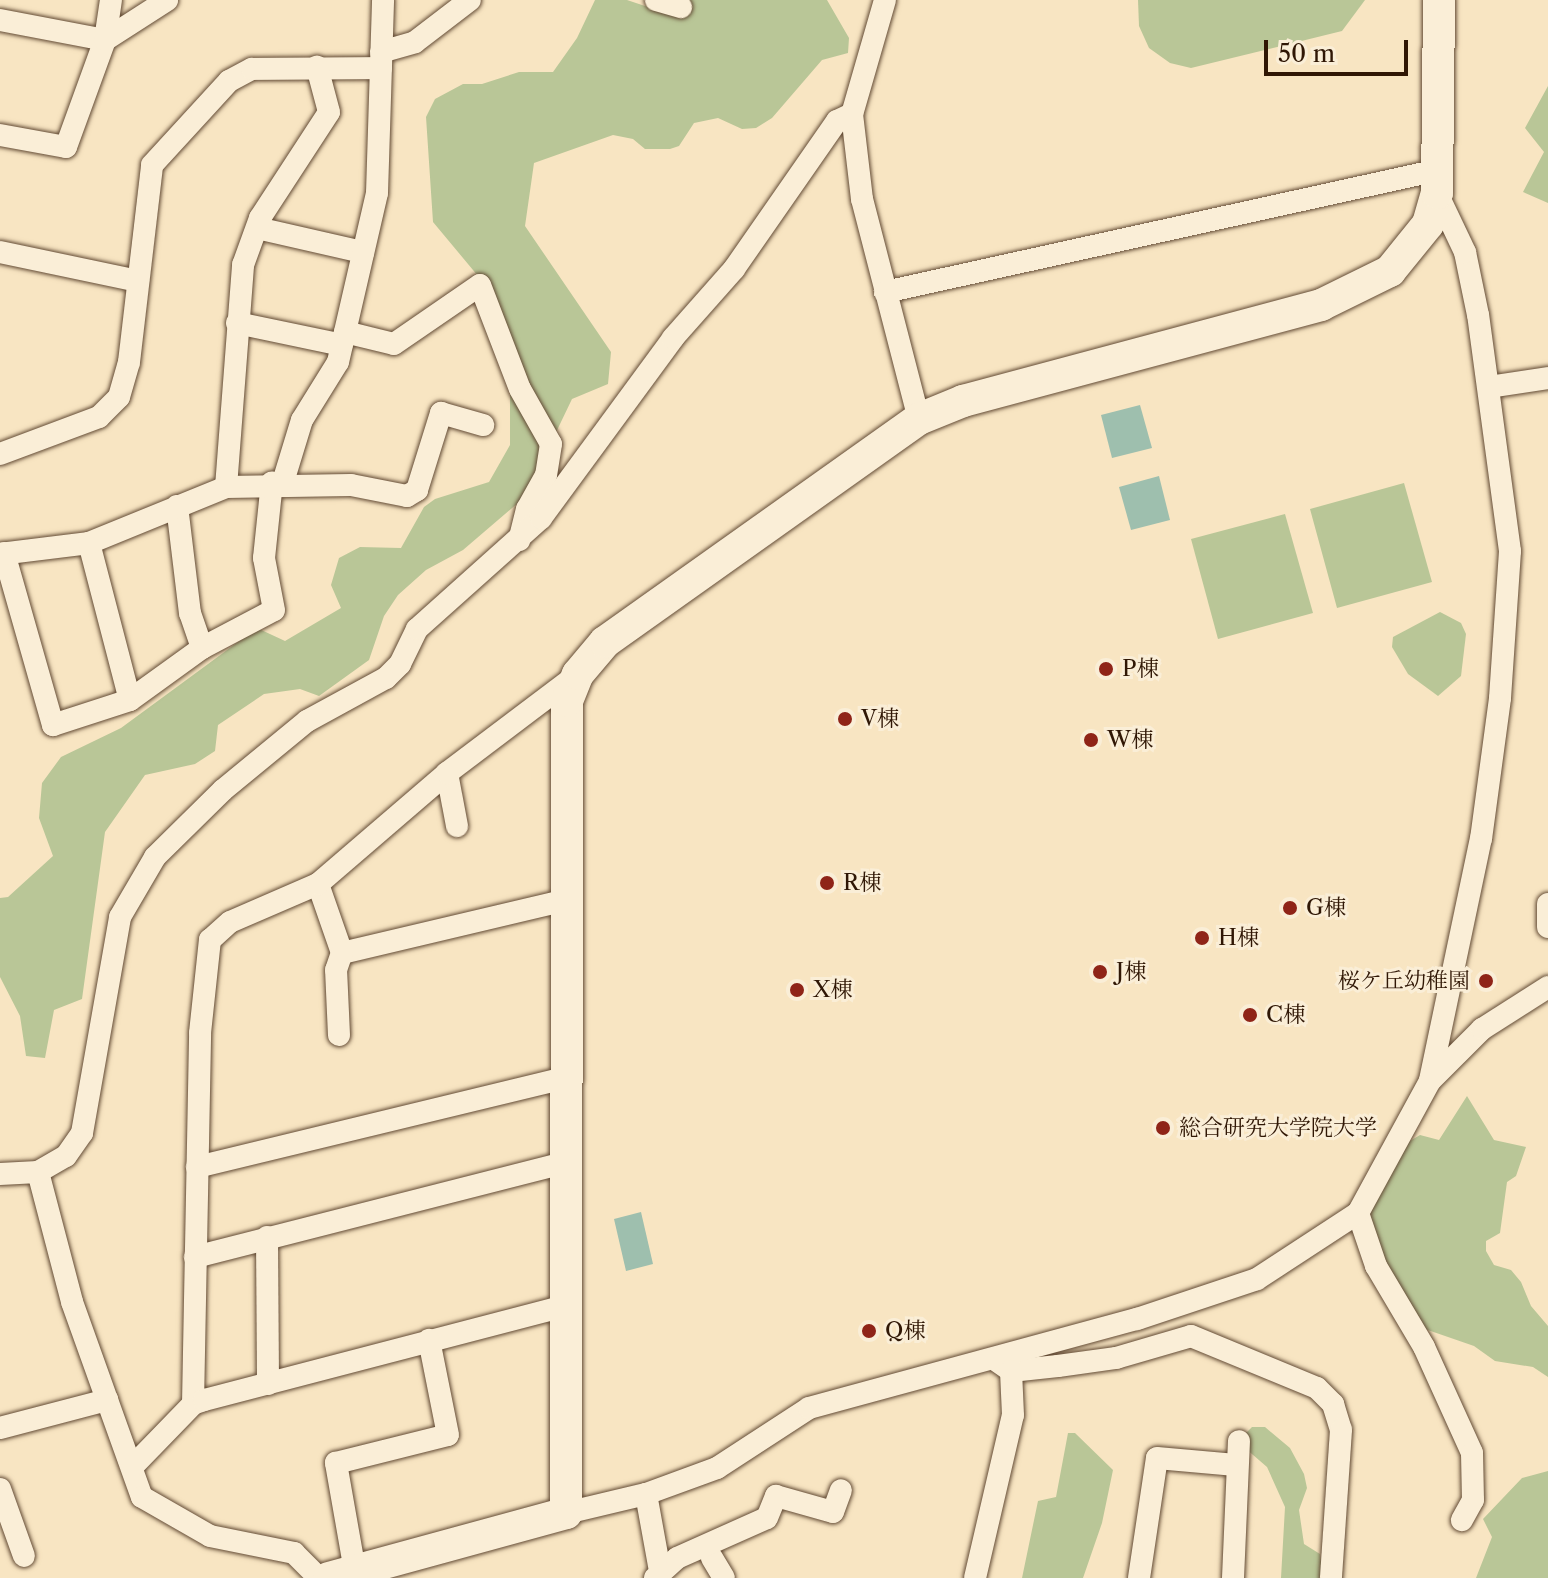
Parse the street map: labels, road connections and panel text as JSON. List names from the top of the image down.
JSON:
{
  "places": [
    "P棟",
    "V棟",
    "W棟",
    "R棟",
    "G棟",
    "H棟",
    "J棟",
    "桜ケ丘幼稚園",
    "X棟",
    "C棟",
    "総合研究大学院大学",
    "Q棟"
  ],
  "scale_bar": "50 m"
}
